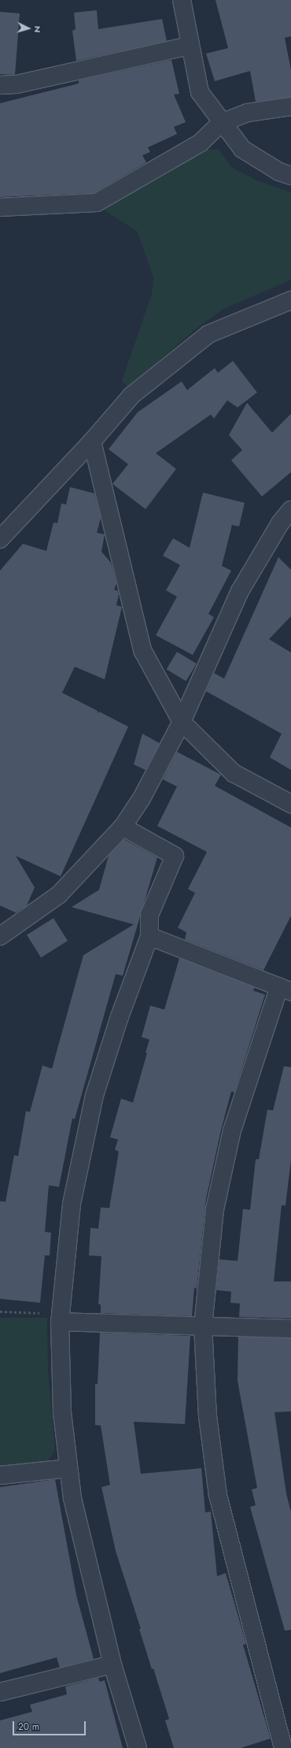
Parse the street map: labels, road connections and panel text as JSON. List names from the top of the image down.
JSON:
{
  "scale_bar": "20 m",
  "north": "right"
}
